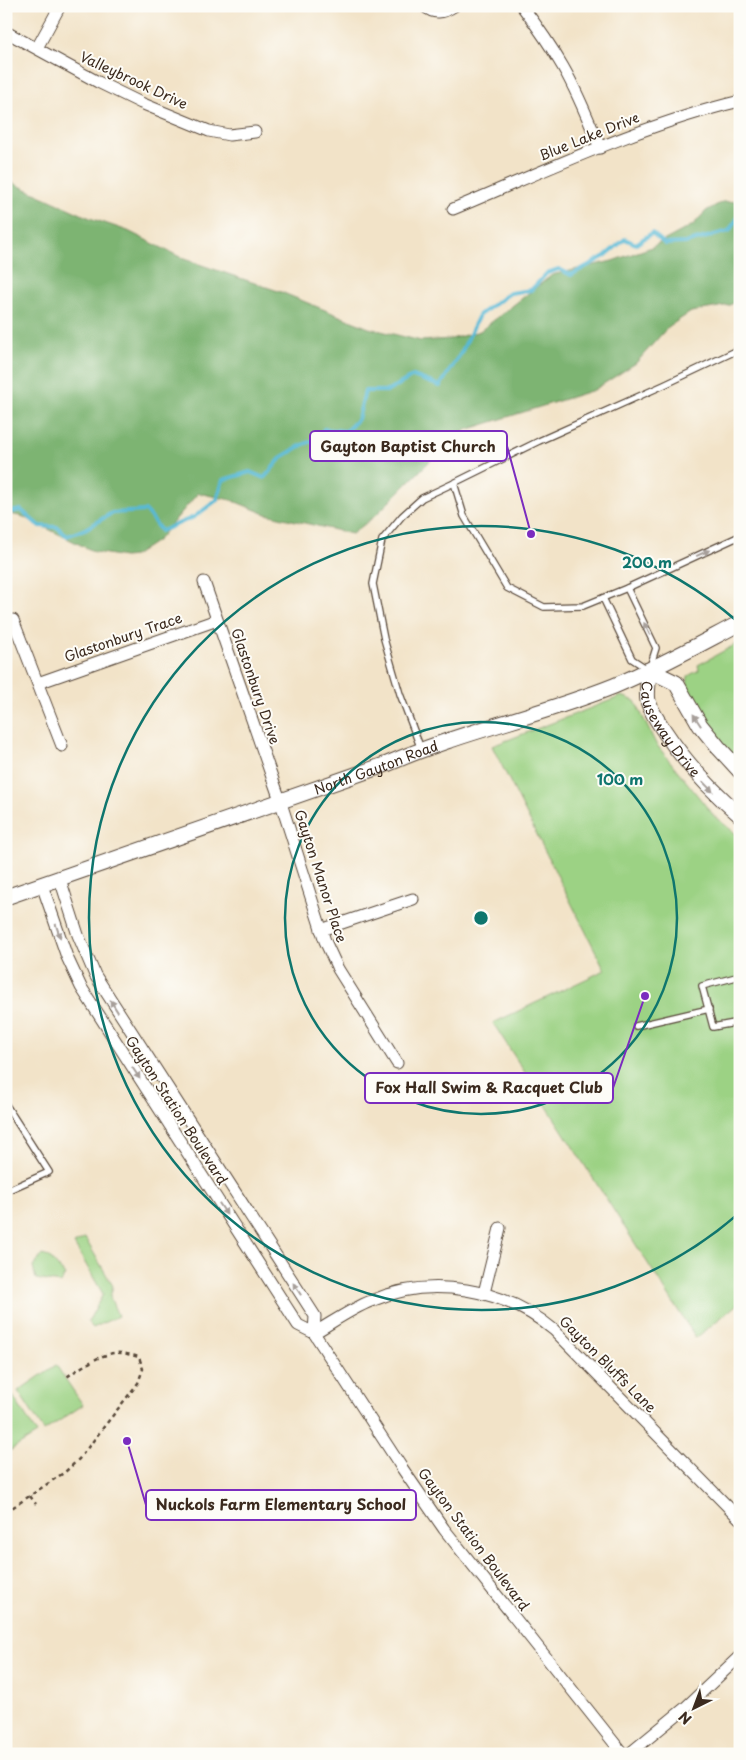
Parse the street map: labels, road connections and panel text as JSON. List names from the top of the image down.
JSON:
{
  "streets": {
    "street": [
      "Valleybrook Drive",
      "Blue Lake Drive",
      "Glastonbury Trace",
      "Glastonbury Drive",
      "Causeway Drive",
      "North Gayton Road",
      "Gayton Manor Place",
      "Gayton Station Boulevard",
      "Gayton Bluffs Lane"
    ]
  },
  "crossings": [
    ["Glastonbury Trace", "Glastonbury Drive"],
    ["Glastonbury Drive", "North Gayton Road"],
    ["Glastonbury Drive", "Gayton Manor Place"],
    ["Causeway Drive", "North Gayton Road"],
    ["North Gayton Road", "Gayton Manor Place"],
    ["North Gayton Road", "Gayton Station Boulevard"],
    ["Gayton Station Boulevard", "Gayton Bluffs Lane"]
  ],
  "places": ["Gayton Baptist Church", "Fox Hall Swim & Racquet Club", "Nuckols Farm Elementary School"],
  "north": "bottom left",
  "rings": ["200 m", "100 m"]
}
